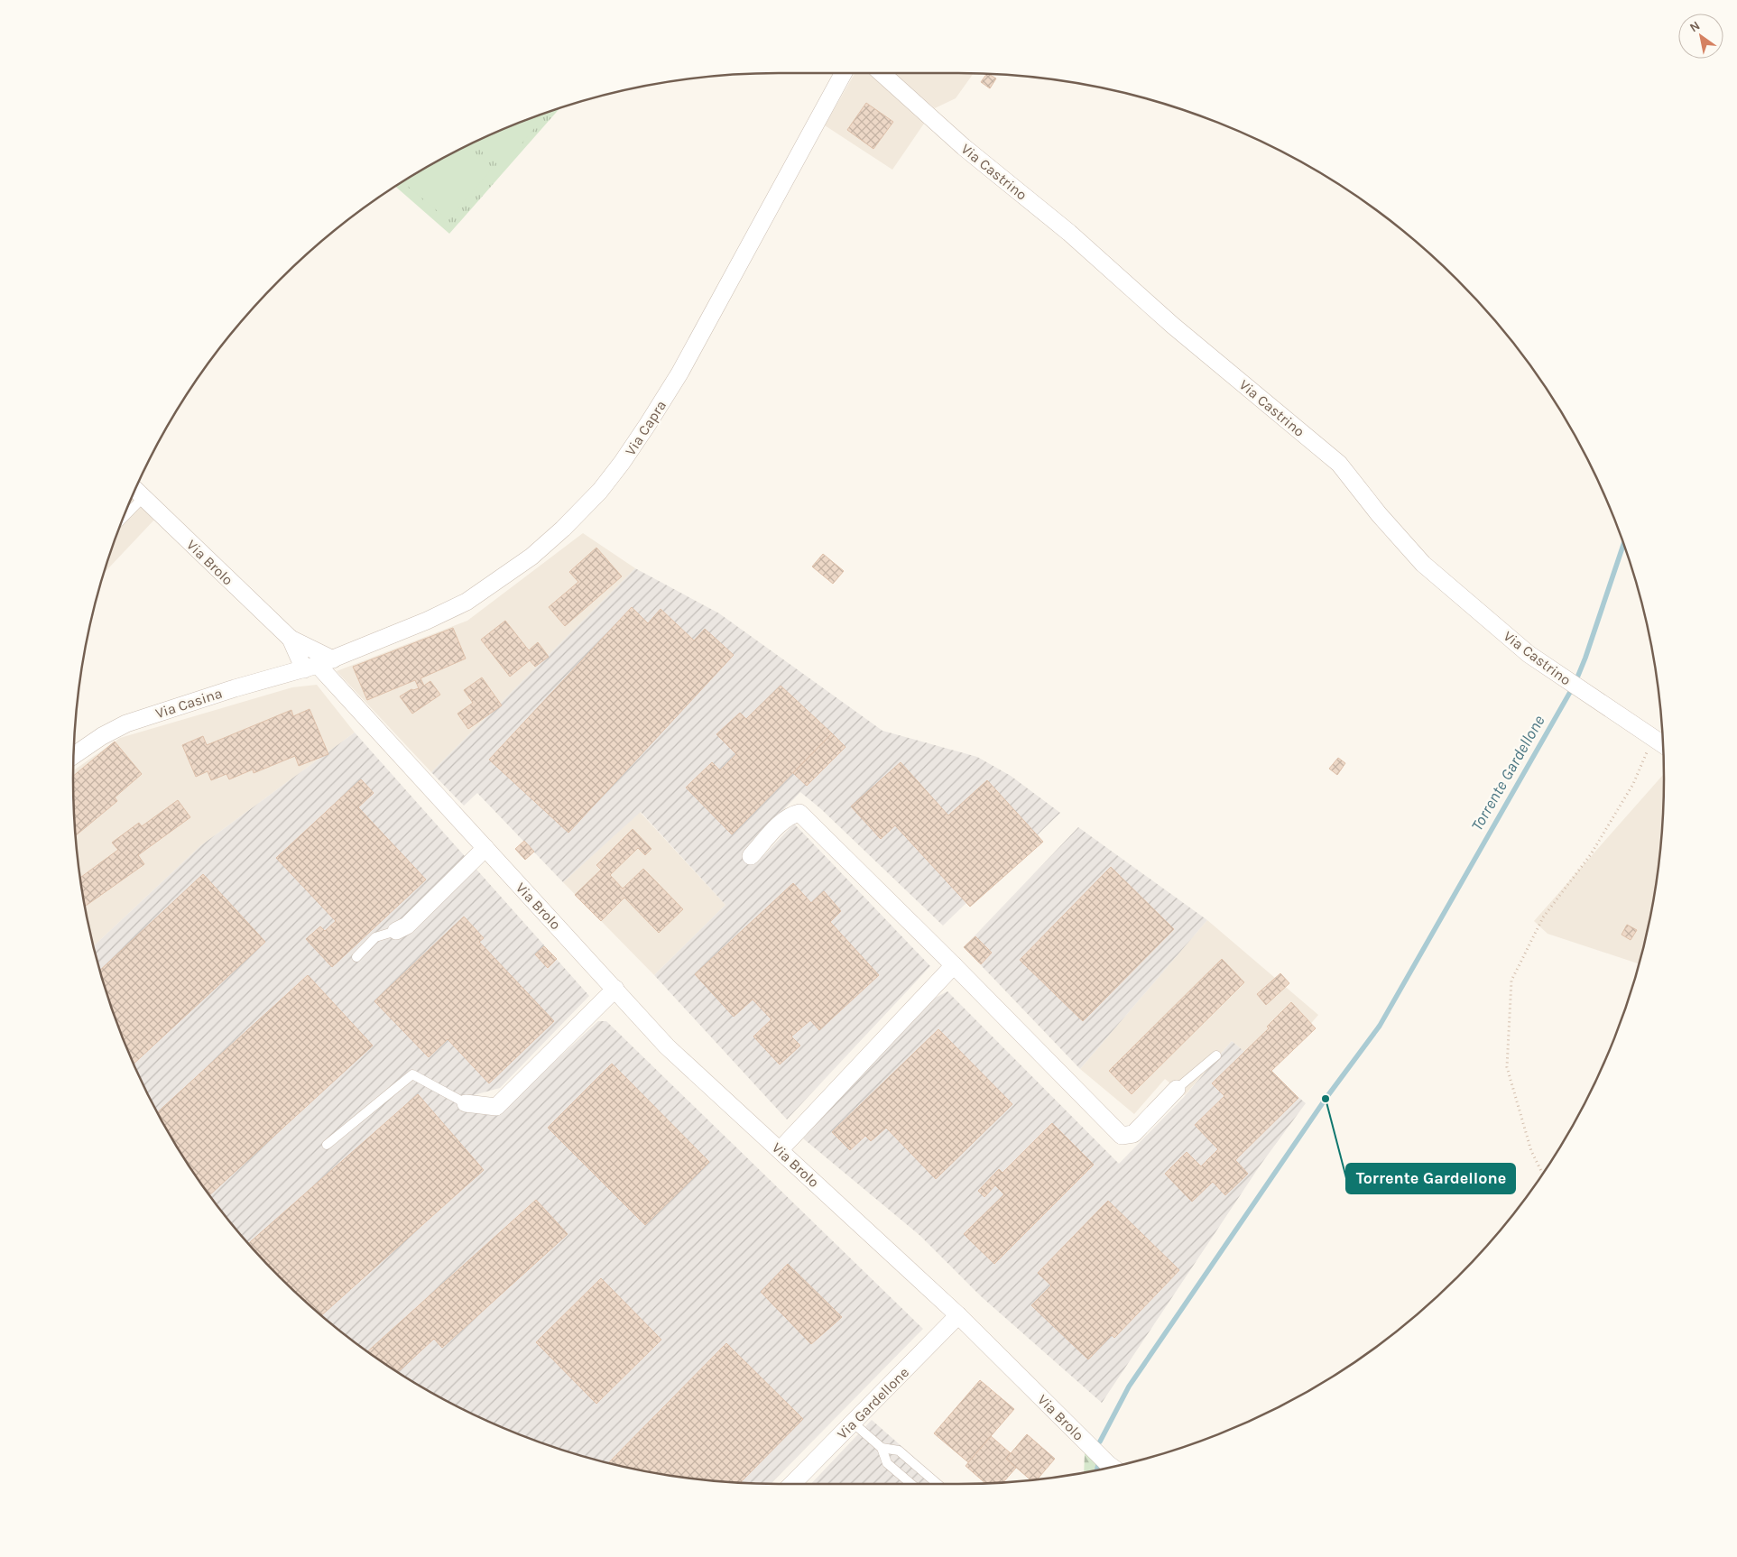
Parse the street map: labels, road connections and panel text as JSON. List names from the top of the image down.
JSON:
{
  "streets": {
    "street": [
      "Via Castrino",
      "Via Capra",
      "Via Brolo",
      "Via Casina",
      "Via Gardellone"
    ]
  },
  "crossings": [
    ["Via Capra", "Via Brolo"],
    ["Via Capra", "Via Casina"],
    ["Via Brolo", "Via Casina"],
    ["Via Brolo", "Via Gardellone"]
  ],
  "water": ["Torrente Gardellone"],
  "places": ["Torrente Gardellone"],
  "north": "top left"
}
